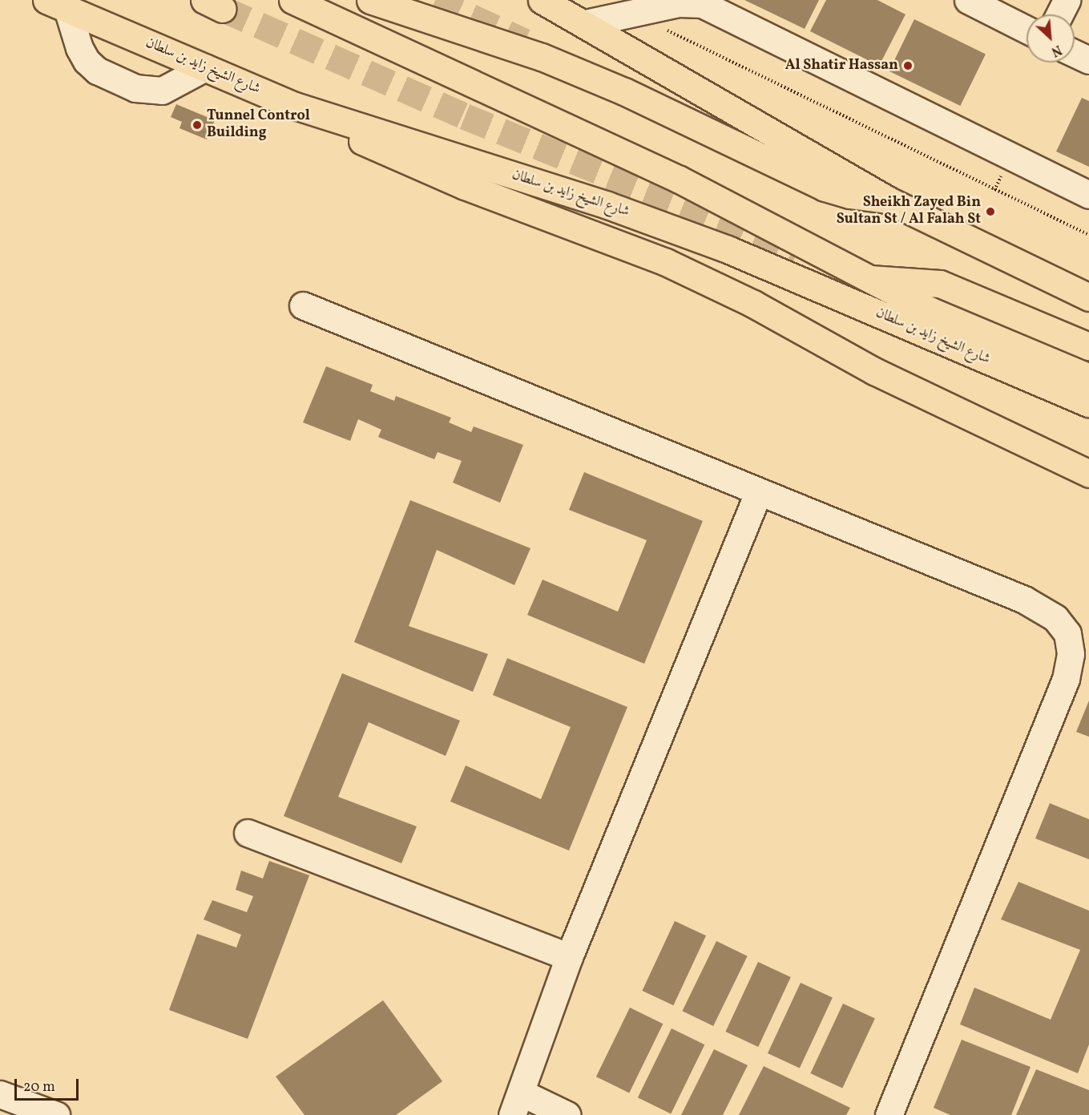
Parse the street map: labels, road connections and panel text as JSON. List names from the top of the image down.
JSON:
{
  "streets": {
    "main road": ["شارع الشيخ زايد بن سلطان"]
  },
  "places": ["Al Shatir Hassan", "Tunnel Control Building", "Sheikh Zayed Bin Sultan St / Al Falah St"],
  "scale_bar": "20 m",
  "north": "bottom right"
}
